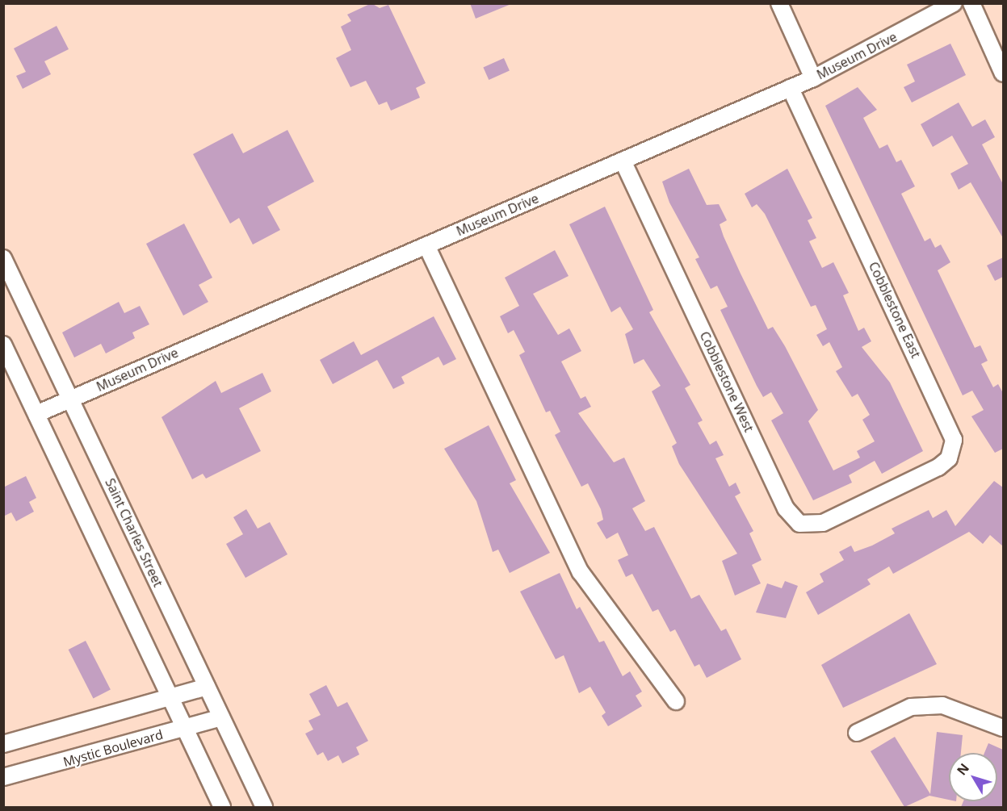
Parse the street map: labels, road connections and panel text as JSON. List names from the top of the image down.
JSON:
{
  "streets": {
    "street": [
      "Museum Drive",
      "Cobblestone East",
      "Cobblestone West",
      "Saint Charles Street",
      "Mystic Boulevard"
    ]
  },
  "crossings": [
    ["Museum Drive", "Cobblestone East"],
    ["Museum Drive", "Cobblestone West"],
    ["Museum Drive", "Saint Charles Street"],
    ["Cobblestone East", "Cobblestone West"],
    ["Saint Charles Street", "Mystic Boulevard"]
  ],
  "north": "top left"
}
